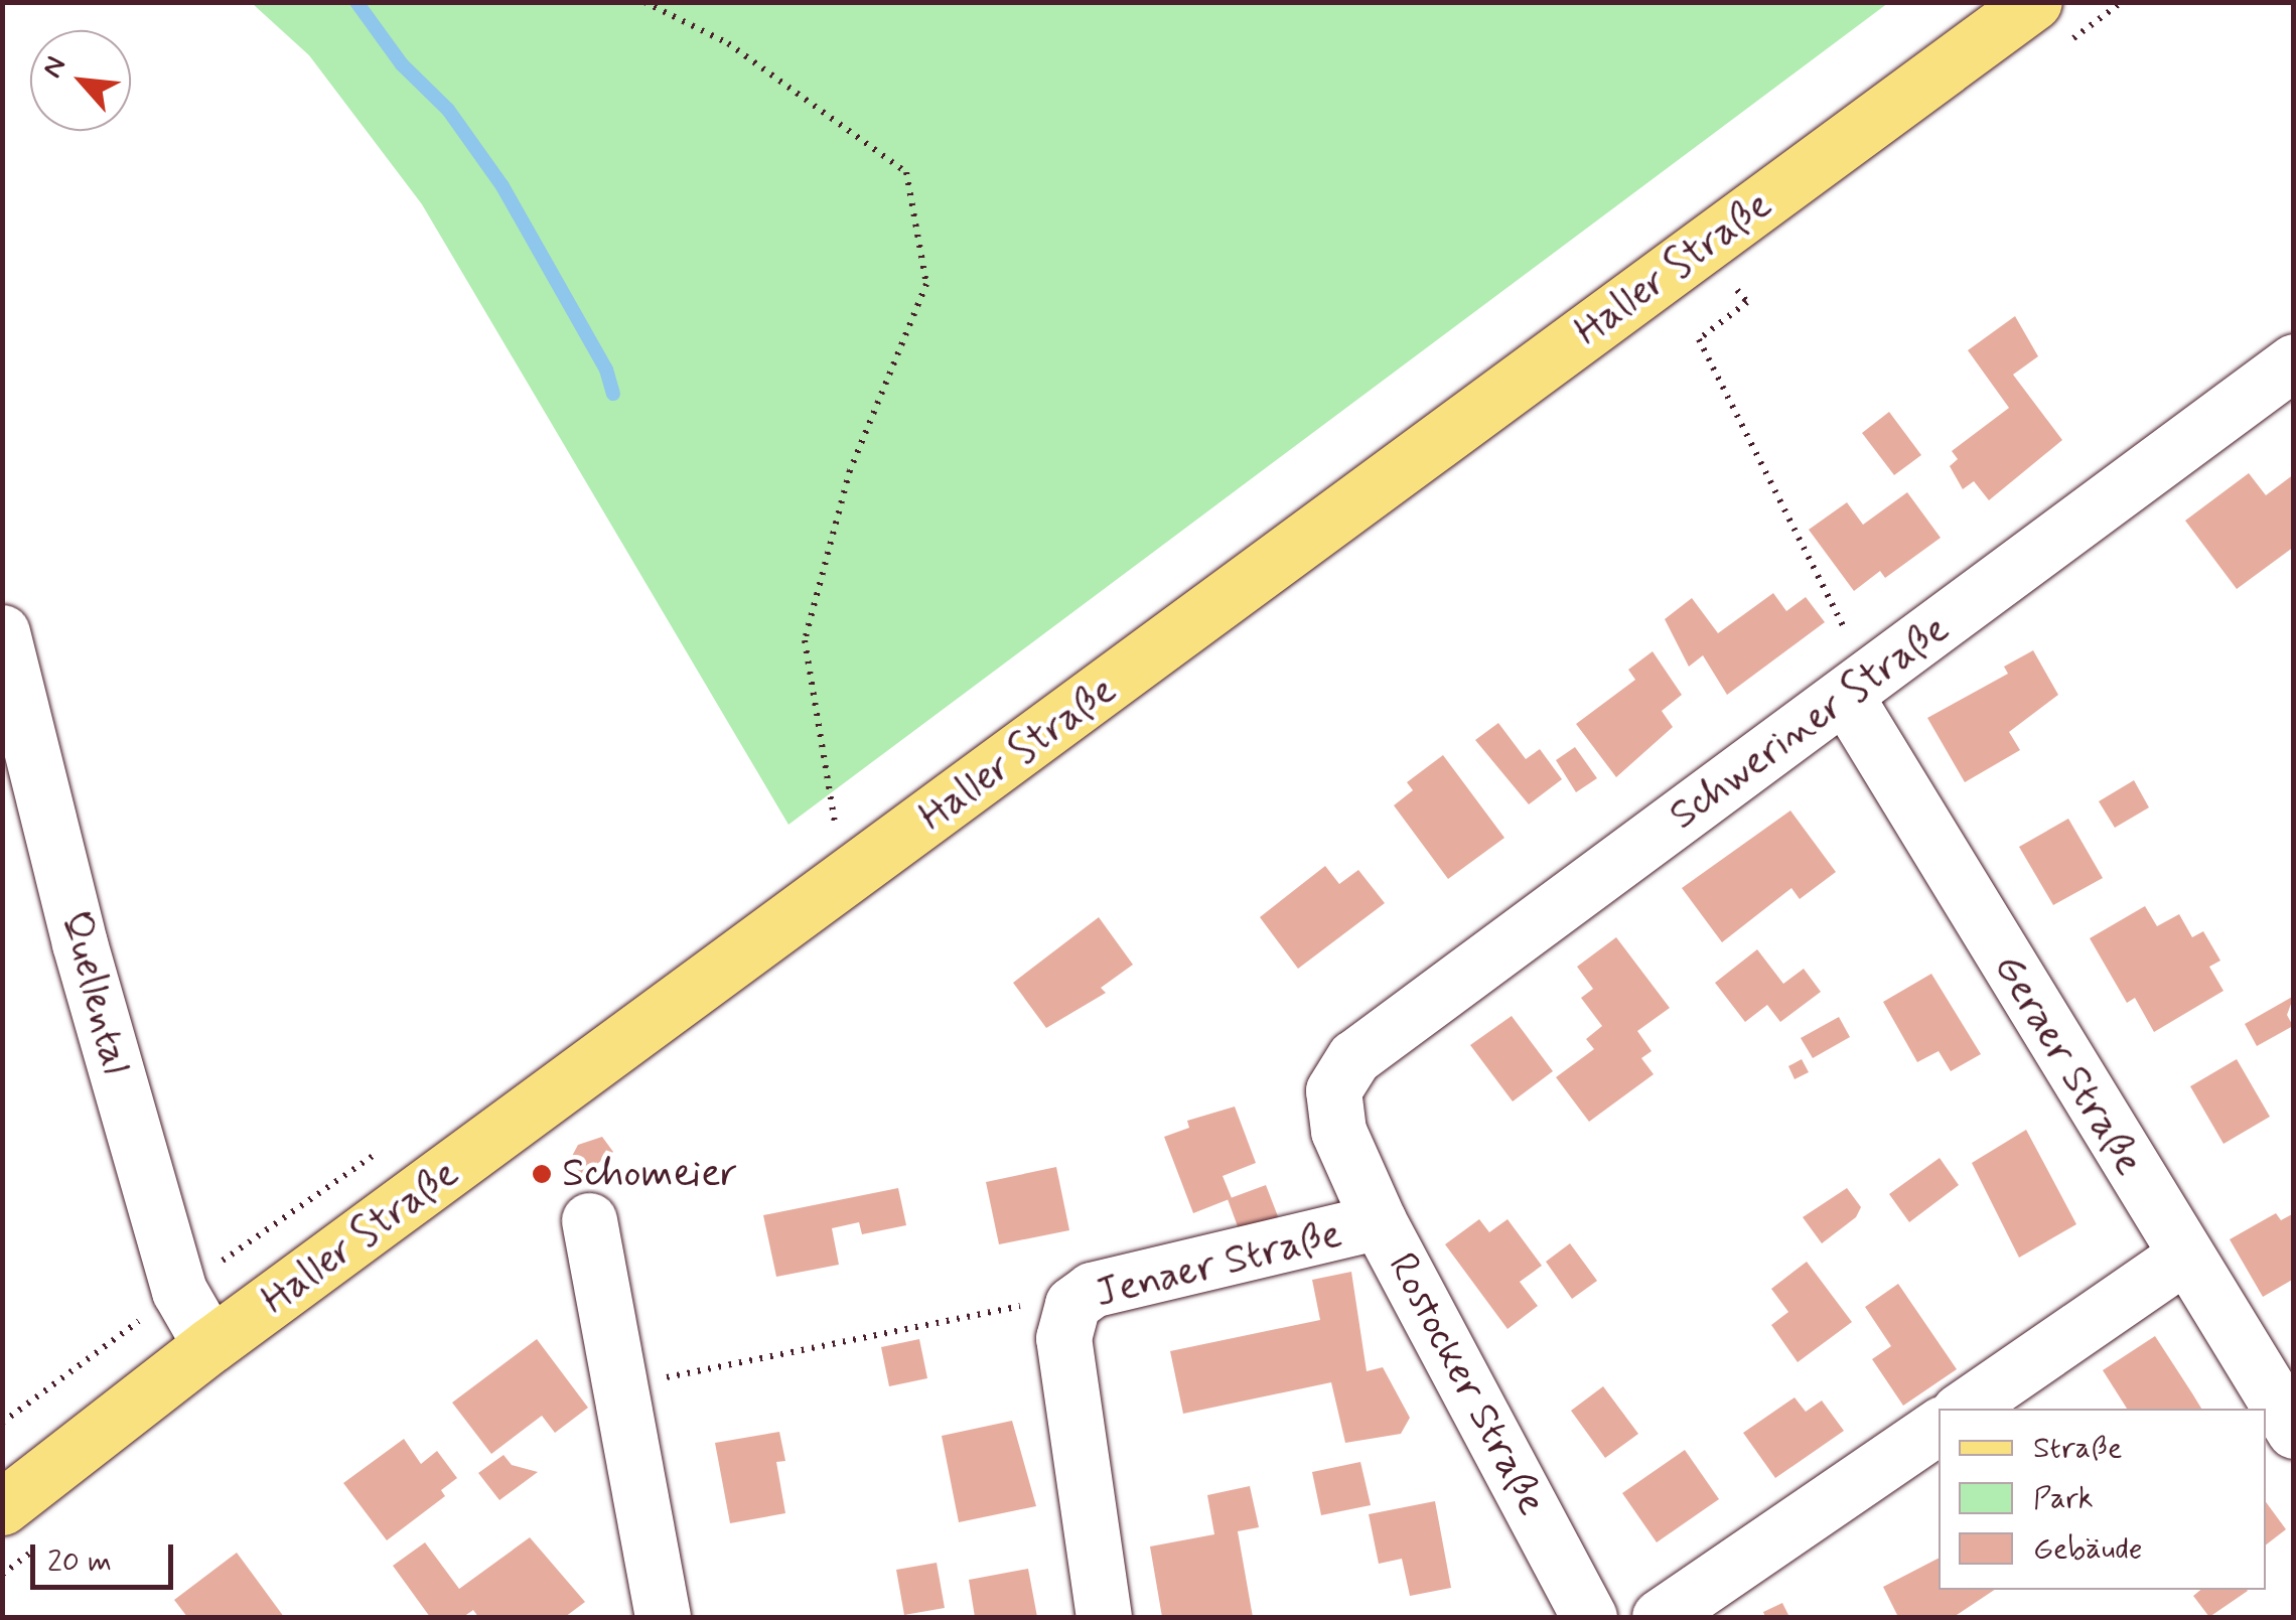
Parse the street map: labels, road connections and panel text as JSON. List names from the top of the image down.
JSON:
{
  "streets": {
    "main road": ["Haller Straße"],
    "street": [
      "Schweriner Straße",
      "Quellental",
      "Geraer Straße",
      "Jenaer Straße",
      "Rostocker Straße"
    ]
  },
  "crossings": [
    ["Haller Straße", "Quellental"],
    ["Schweriner Straße", "Geraer Straße"],
    ["Schweriner Straße", "Rostocker Straße"],
    ["Jenaer Straße", "Rostocker Straße"]
  ],
  "places": ["Schomeier"],
  "legend": ["Straße", "Park", "Gebäude"],
  "scale_bar": "20 m",
  "north": "top left"
}
